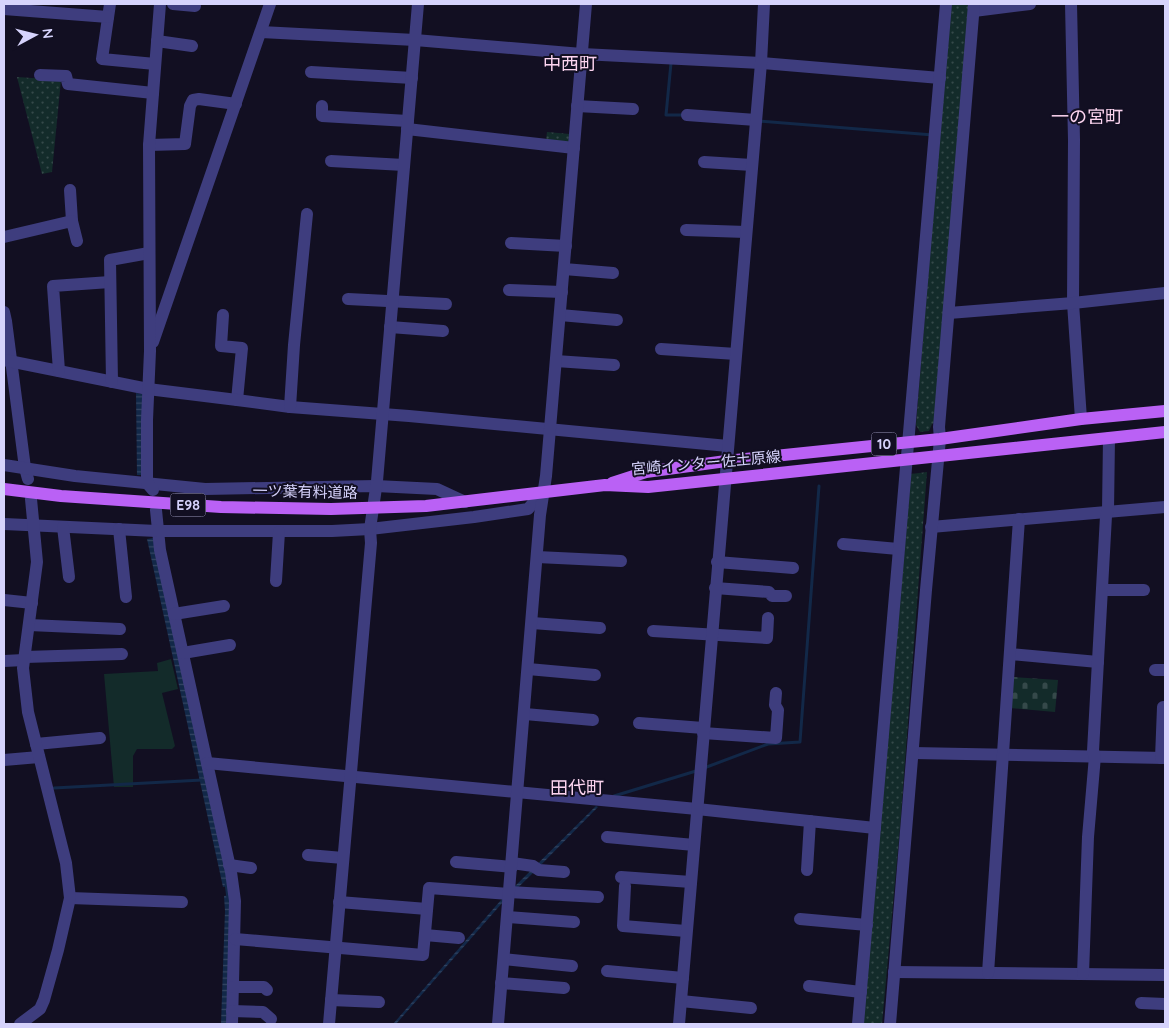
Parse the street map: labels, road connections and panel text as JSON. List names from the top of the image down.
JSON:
{
  "streets": {
    "main road": [
      "10",
      "宮崎インター佐土原線",
      "一ツ葉有料道路",
      "E98"
    ]
  },
  "crossings": [
    ["宮崎インター佐土原線", "一ツ葉有料道路"]
  ],
  "districts": ["中西町", "一の宮町", "田代町"],
  "north": "right"
}
